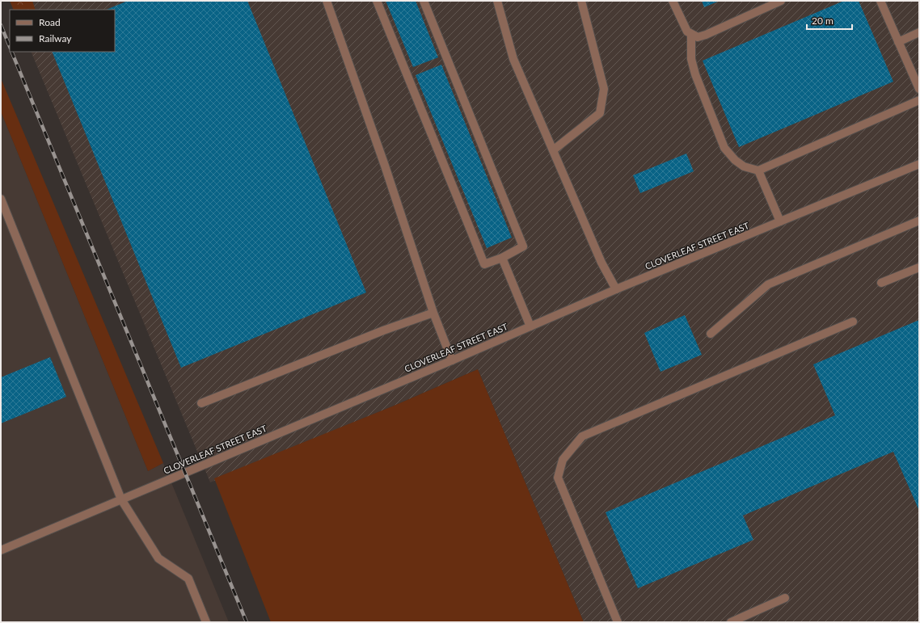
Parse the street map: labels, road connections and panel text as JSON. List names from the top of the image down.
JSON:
{
  "streets": {
    "street": ["CLOVERLEAF STREET EAST"]
  },
  "legend": ["Road", "Railway"],
  "scale_bar": "20 m"
}
